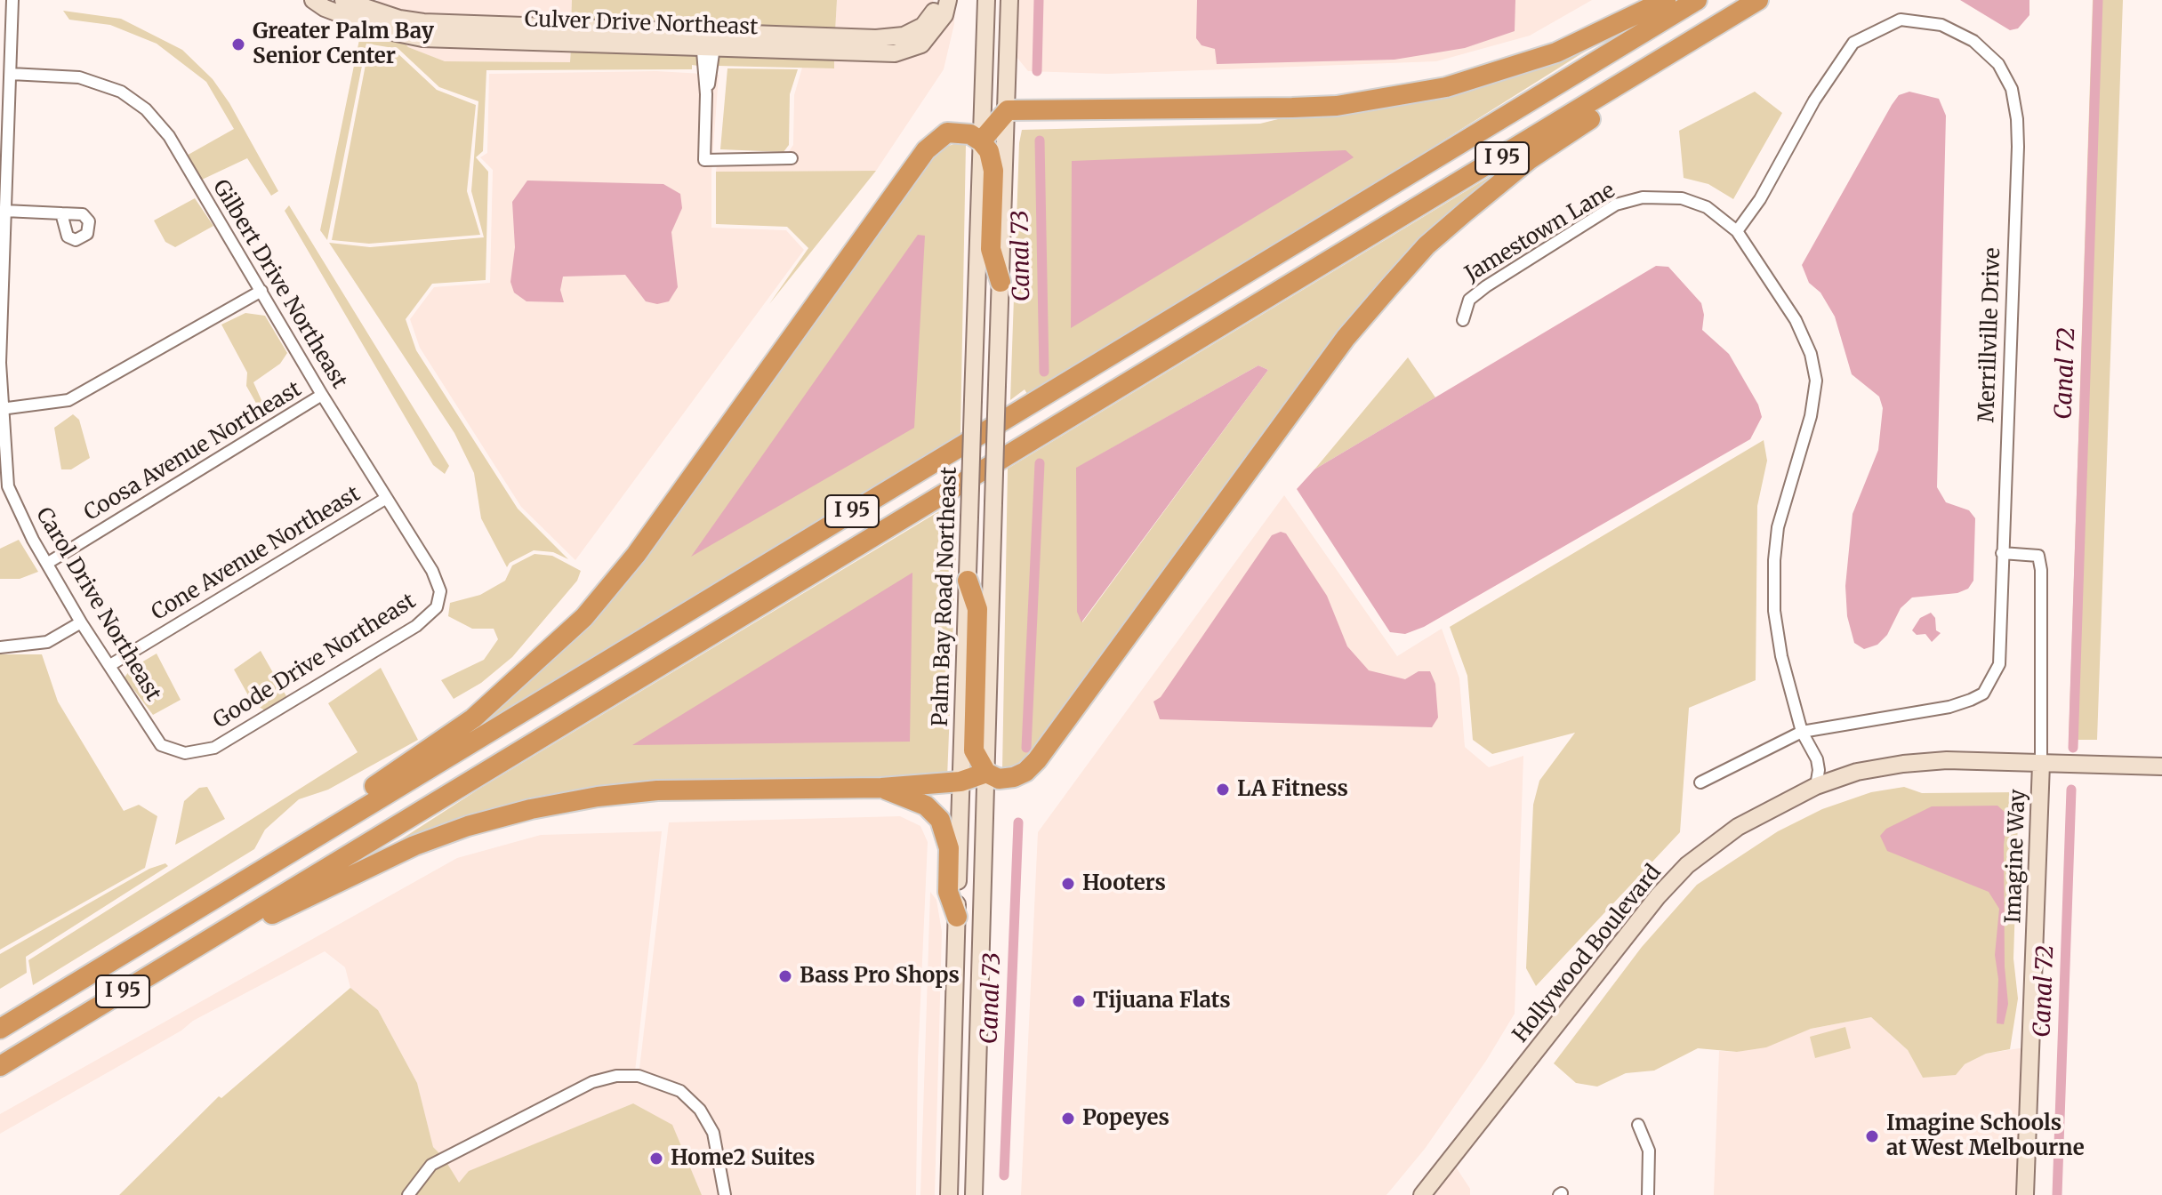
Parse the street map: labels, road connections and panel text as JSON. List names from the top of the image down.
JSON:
{
  "streets": {
    "highway": ["I 95"],
    "street": [
      "Culver Drive Northeast",
      "Jamestown Lane",
      "Gilbert Drive Northeast",
      "Merrillville Drive",
      "Coosa Avenue Northeast",
      "Cone Avenue Northeast",
      "Palm Bay Road Northeast",
      "Carol Drive Northeast",
      "Goode Drive Northeast",
      "Imagine Way",
      "Hollywood Boulevard"
    ]
  },
  "crossings": [
    ["Jamestown Lane", "Merrillville Drive"],
    ["Jamestown Lane", "Hollywood Boulevard"],
    ["Gilbert Drive Northeast", "Coosa Avenue Northeast"],
    ["Gilbert Drive Northeast", "Cone Avenue Northeast"],
    ["Gilbert Drive Northeast", "Carol Drive Northeast"],
    ["Gilbert Drive Northeast", "Goode Drive Northeast"],
    ["Merrillville Drive", "Imagine Way"],
    ["Coosa Avenue Northeast", "Carol Drive Northeast"],
    ["Cone Avenue Northeast", "Carol Drive Northeast"],
    ["Carol Drive Northeast", "Goode Drive Northeast"],
    ["Imagine Way", "Hollywood Boulevard"]
  ],
  "water": ["Canal 73", "Canal 72"],
  "places": [
    "Greater Palm Bay Senior Center",
    "LA Fitness",
    "Hooters",
    "Bass Pro Shops",
    "Tijuana Flats",
    "Popeyes",
    "Imagine Schools at West Melbourne",
    "Home2 Suites"
  ]
}
